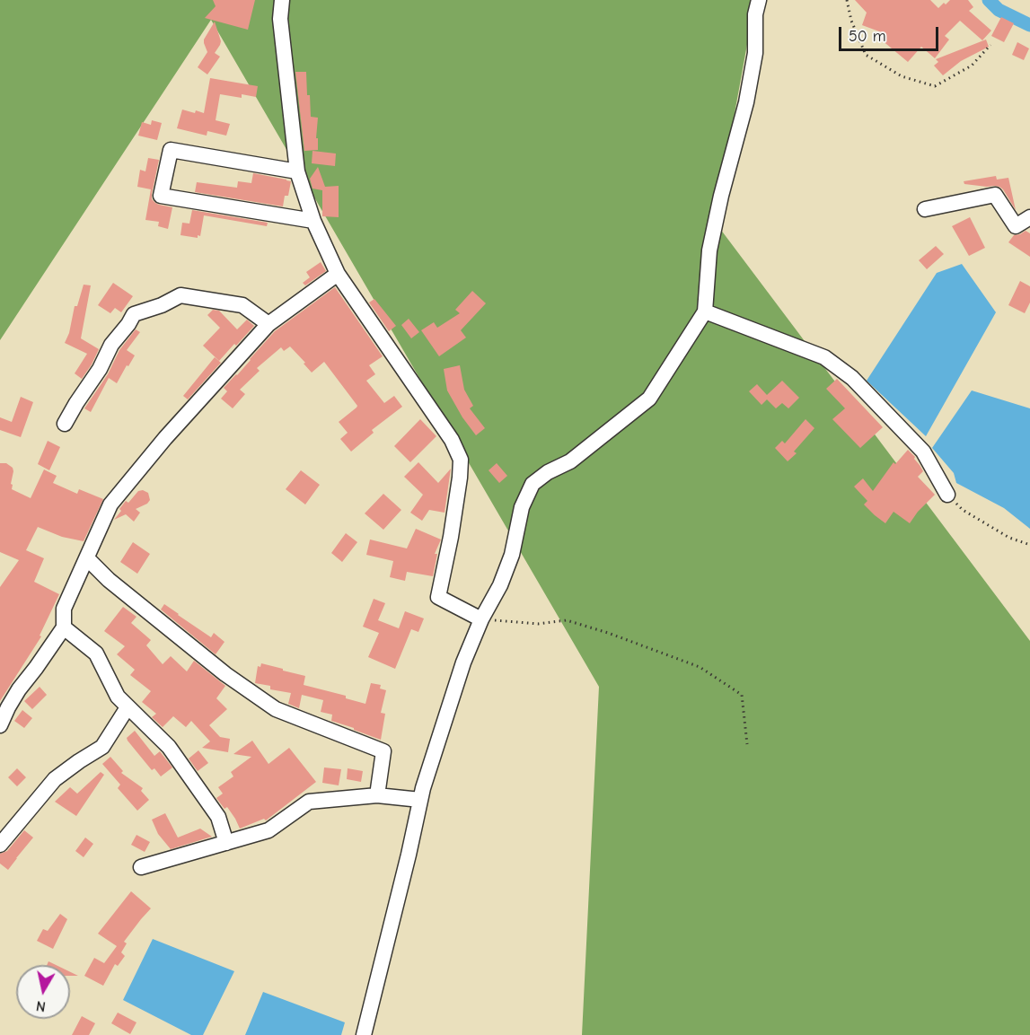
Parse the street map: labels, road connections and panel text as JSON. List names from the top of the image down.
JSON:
{
  "scale_bar": "50 m",
  "north": "bottom"
}
